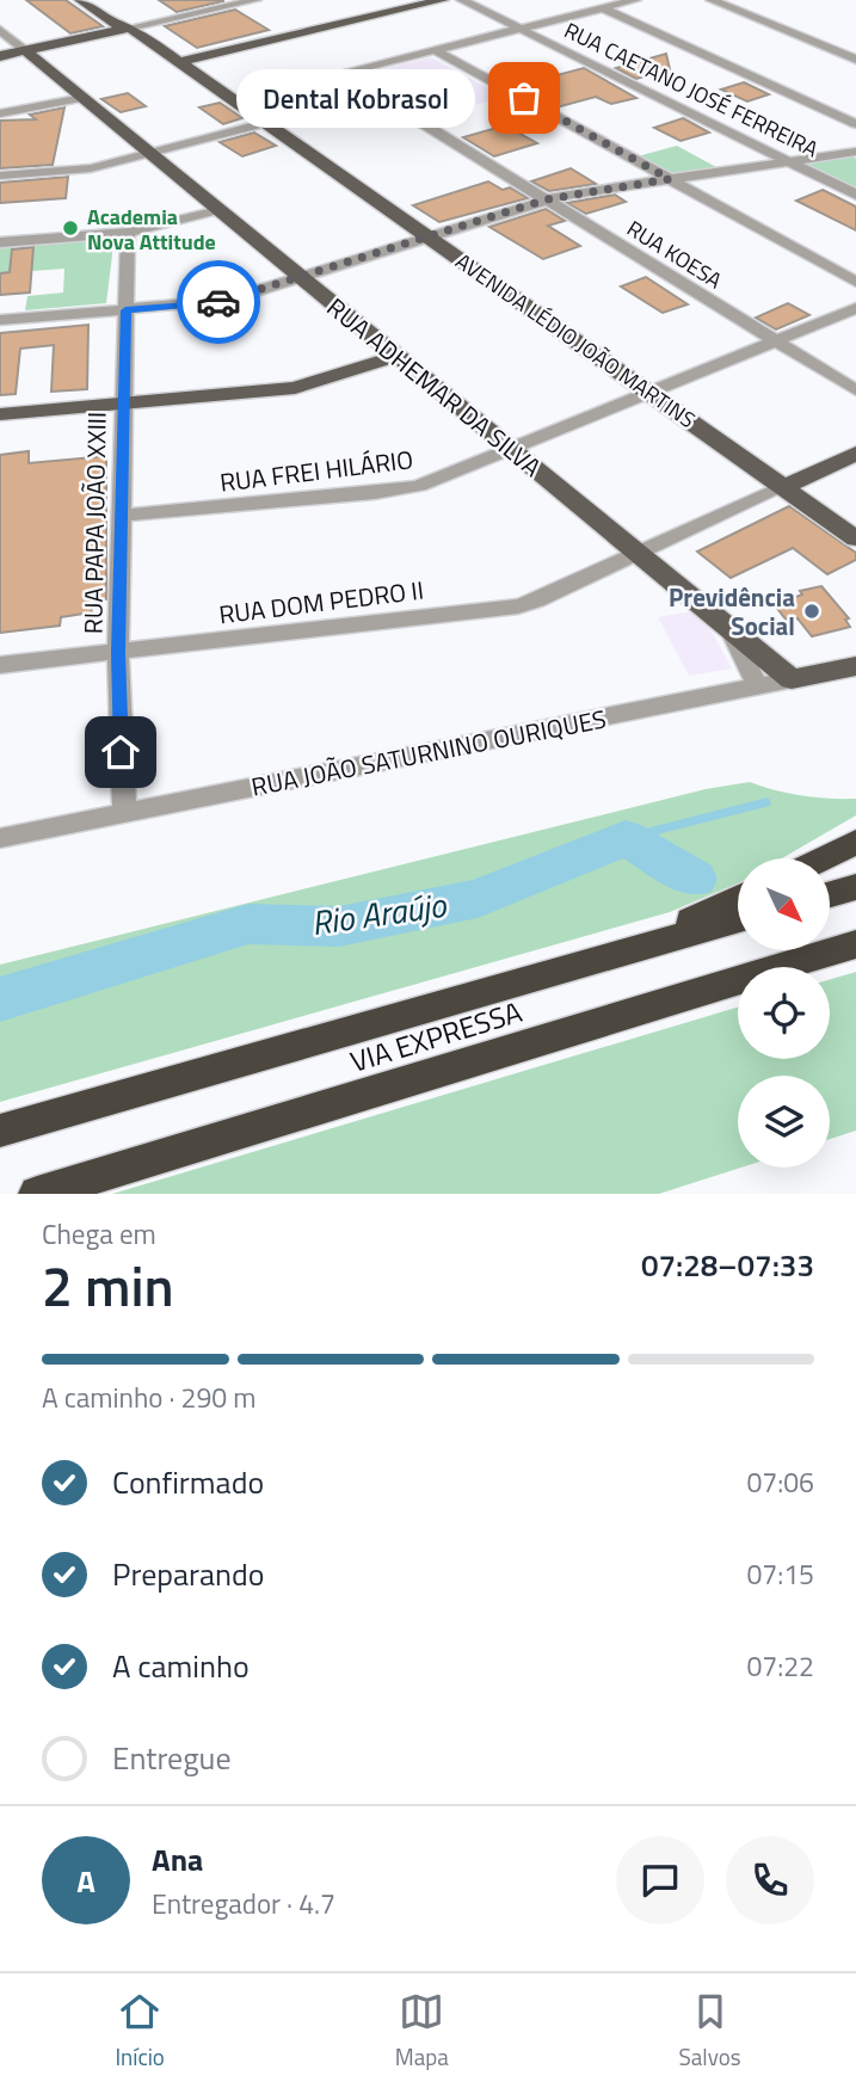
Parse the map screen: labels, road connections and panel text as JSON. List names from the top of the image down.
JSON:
{
  "streets": {
    "highway": ["VIA EXPRESSA"],
    "main road": ["AVENIDA LÉDIO JOÃO MARTINS", "RUA ADHEMAR DA SILVA", "RUA JOÃO SATURNINO OURIQUES"],
    "street": [
      "RUA CAETANO JOSÉ FERREIRA",
      "RUA KOESA",
      "RUA FREI HILÁRIO",
      "RUA PAPA JOÃO XXIII",
      "RUA DOM PEDRO II"
    ]
  },
  "crossings": [
    ["RUA KOESA", "RUA FREI HILÁRIO"],
    ["AVENIDA LÉDIO JOÃO MARTINS", "RUA FREI HILÁRIO"],
    ["AVENIDA LÉDIO JOÃO MARTINS", "RUA DOM PEDRO II"],
    ["RUA ADHEMAR DA SILVA", "RUA FREI HILÁRIO"],
    ["RUA ADHEMAR DA SILVA", "RUA DOM PEDRO II"],
    ["RUA ADHEMAR DA SILVA", "RUA JOÃO SATURNINO OURIQUES"],
    ["RUA FREI HILÁRIO", "RUA PAPA JOÃO XXIII"],
    ["RUA PAPA JOÃO XXIII", "RUA DOM PEDRO II"],
    ["RUA PAPA JOÃO XXIII", "RUA JOÃO SATURNINO OURIQUES"]
  ],
  "water": ["Rio Araújo"],
  "places": ["Dental Kobrasol", "Academia Nova Attitude", "Previdência Social"],
  "north": "bottom right",
  "page": {
    "bubble": "Dental Kobrasol",
    "heading": ["2 min", "Chega em", "07:28–07:33"],
    "panel": ["Ana", "Entregador · 4.7"],
    "bar": "A caminho · 290 m",
    "list": [
      ["Confirmado", "07:06"],
      ["Preparando", "07:15"],
      ["A caminho", "07:22"],
      "Entregue"
    ],
    "round": "A",
    "tabs": ["Início", "Mapa", "Salvos"]
  }
}
